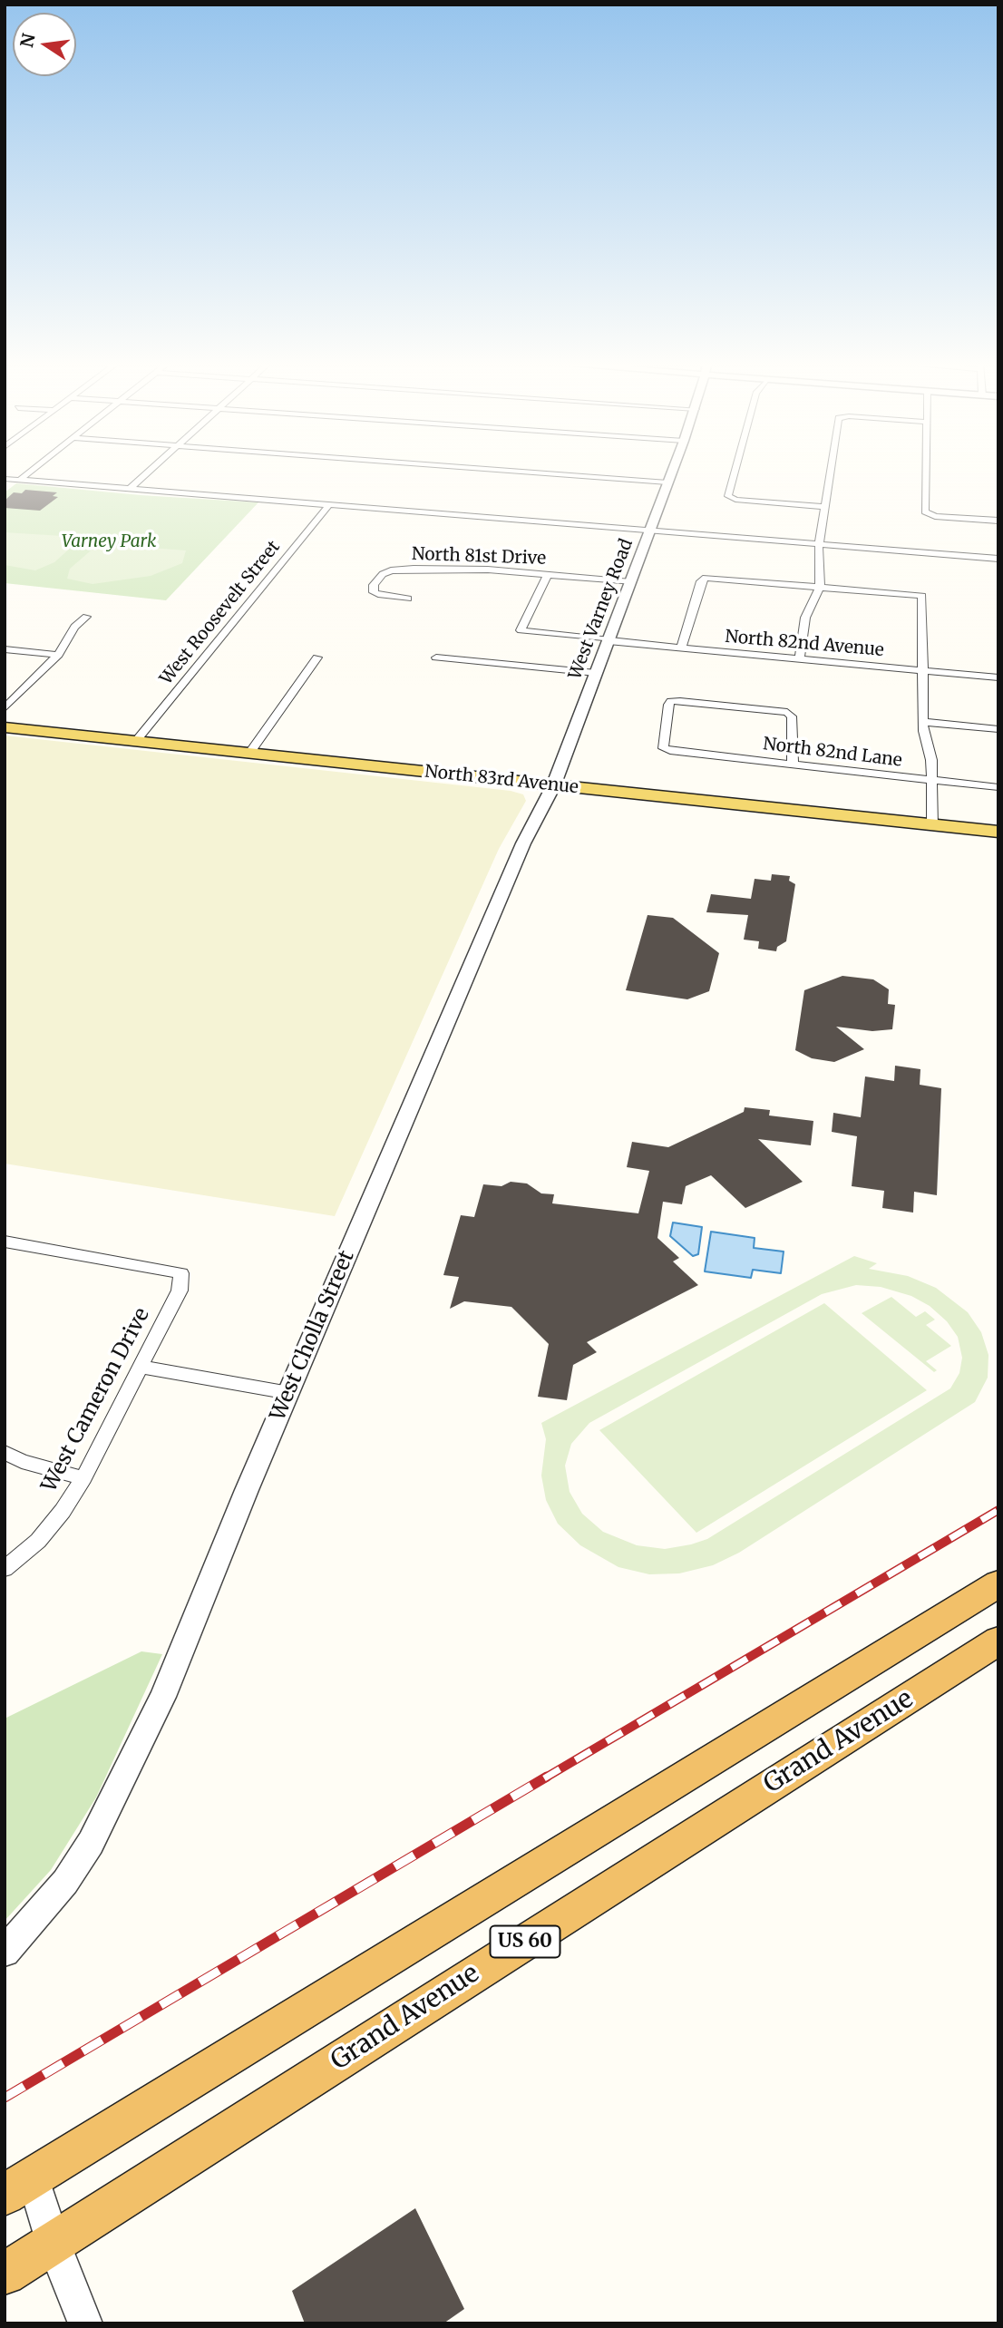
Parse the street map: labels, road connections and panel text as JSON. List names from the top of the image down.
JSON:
{
  "streets": {
    "highway": ["Grand Avenue", "US 60"],
    "main road": ["North 83rd Avenue"],
    "street": [
      "North 81st Drive",
      "West Varney Road",
      "West Roosevelt Street",
      "North 82nd Avenue",
      "North 82nd Lane",
      "West Cholla Street",
      "West Cameron Drive"
    ]
  },
  "crossings": [
    ["North 81st Drive", "West Varney Road"],
    ["North 81st Drive", "North 82nd Avenue"],
    ["West Varney Road", "North 82nd Avenue"],
    ["West Varney Road", "North 83rd Avenue"],
    ["West Varney Road", "West Cholla Street"],
    ["West Roosevelt Street", "North 83rd Avenue"],
    ["North 83rd Avenue", "West Cholla Street"]
  ],
  "parks": ["Varney Park"],
  "north": "left"
}
